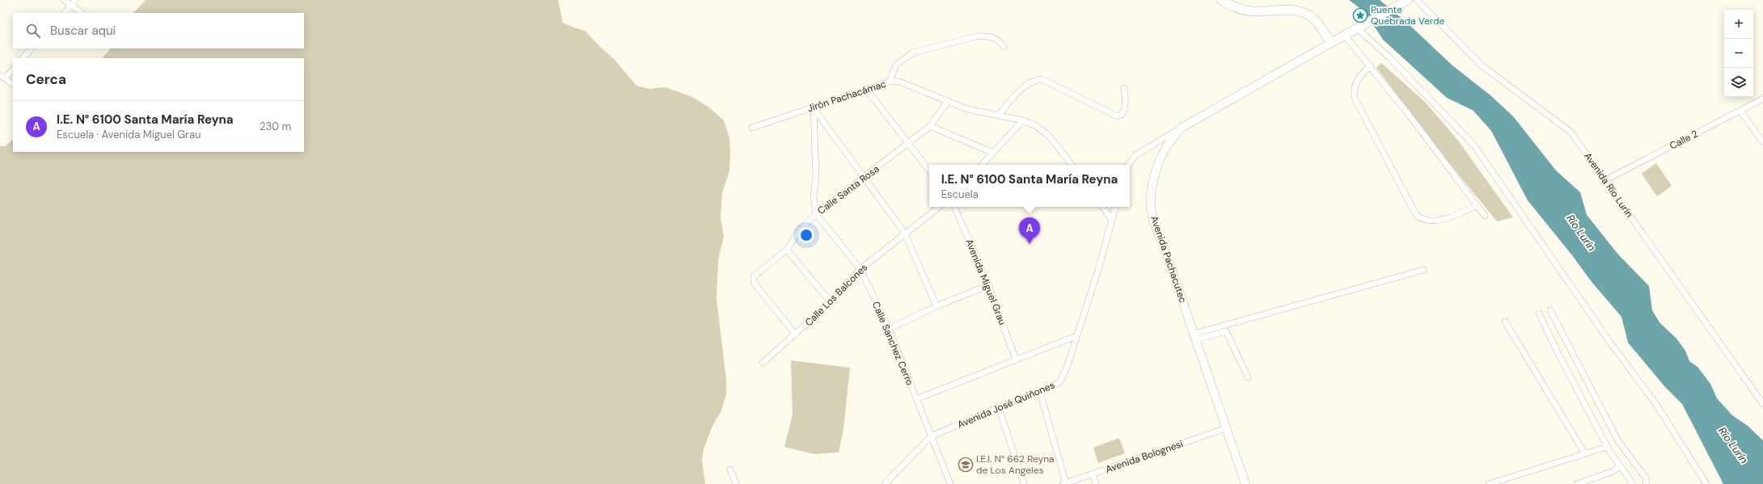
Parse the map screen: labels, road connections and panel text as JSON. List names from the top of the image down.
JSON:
{
  "streets": {
    "main road": ["Avenida Pachacutec"],
    "street": [
      "Jirón Pachacámac",
      "Calle 2",
      "Avenida Río Lurín",
      "Calle Santa Rosa",
      "Avenida Miguel Grau",
      "Calle Los Balcones",
      "Calle Sanchez Cerro",
      "Avenida José Quiñones",
      "Avenida Bolognesi"
    ]
  },
  "crossings": [
    ["Jirón Pachacámac", "Calle Santa Rosa"],
    ["Calle 2", "Avenida Río Lurín"],
    ["Calle Santa Rosa", "Calle Los Balcones"],
    ["Calle Santa Rosa", "Calle Sanchez Cerro"],
    ["Avenida Pachacutec", "Avenida Bolognesi"],
    ["Calle Los Balcones", "Calle Sanchez Cerro"],
    ["Calle Sanchez Cerro", "Avenida José Quiñones"]
  ],
  "water": ["Río Lurín"],
  "places": {
    "place": ["Puente Quebrada Verde"],
    "school or university": ["I.E.I. N° 662 Reyna de Los Angeles"]
  },
  "page": {
    "map_buttons": ["+", "−"],
    "search": "Buscar aquí",
    "heading": "Cerca",
    "list": [
      {
        "mark": "A",
        "name": "I.E. N° 6100 Santa María Reyna",
        "note": "Escuela · Avenida Miguel Grau",
        "value": "230 m"
      }
    ],
    "popup": ["I.E. N° 6100 Santa María Reyna", "Escuela"],
    "pins": "A"
  }
}
